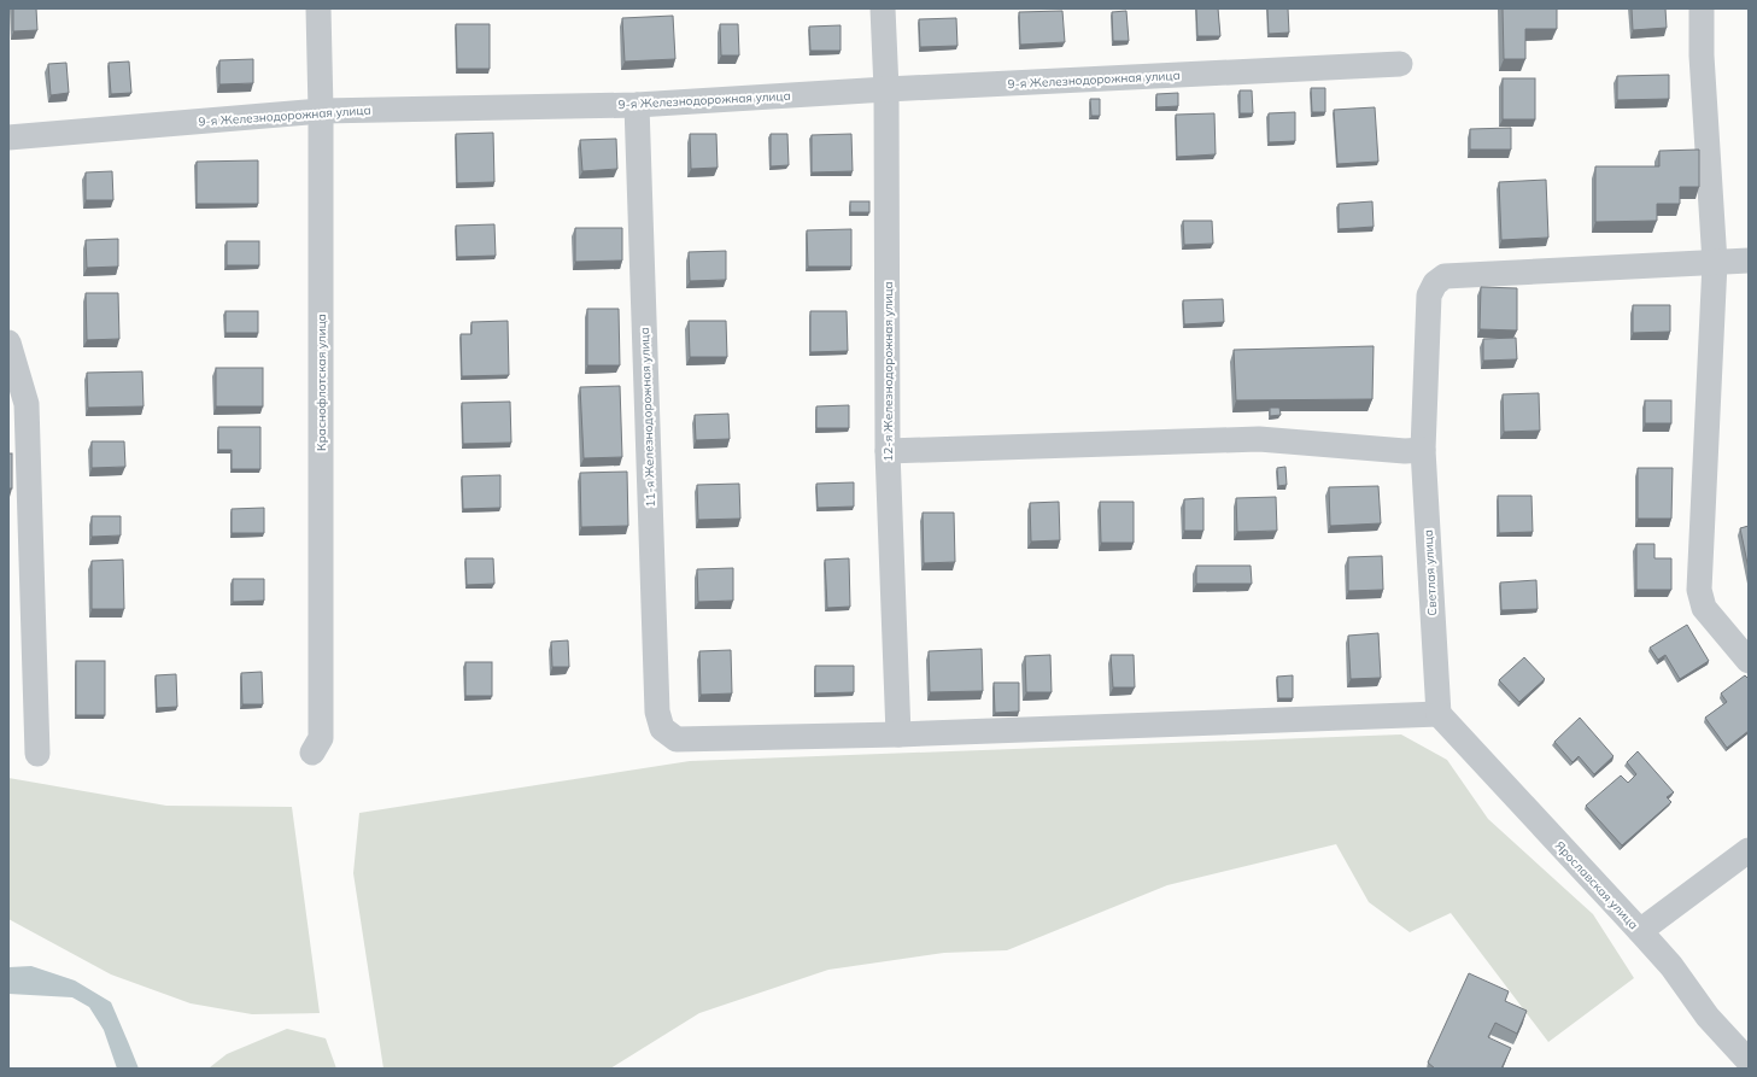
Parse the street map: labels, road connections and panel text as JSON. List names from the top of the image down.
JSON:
{
  "streets": {
    "street": [
      "9-я Железнодорожная улица",
      "12-я Железнодорожная улица",
      "Краснофлотская улица",
      "11-я Железнодорожная улица",
      "Светлая улица",
      "Ярославская улица"
    ]
  },
  "crossings": [
    ["9-я Железнодорожная улица", "12-я Железнодорожная улица"],
    ["9-я Железнодорожная улица", "Краснофлотская улица"],
    ["9-я Железнодорожная улица", "11-я Железнодорожная улица"],
    ["12-я Железнодорожная улица", "11-я Железнодорожная улица"],
    ["Светлая улица", "Ярославская улица"]
  ]
}
